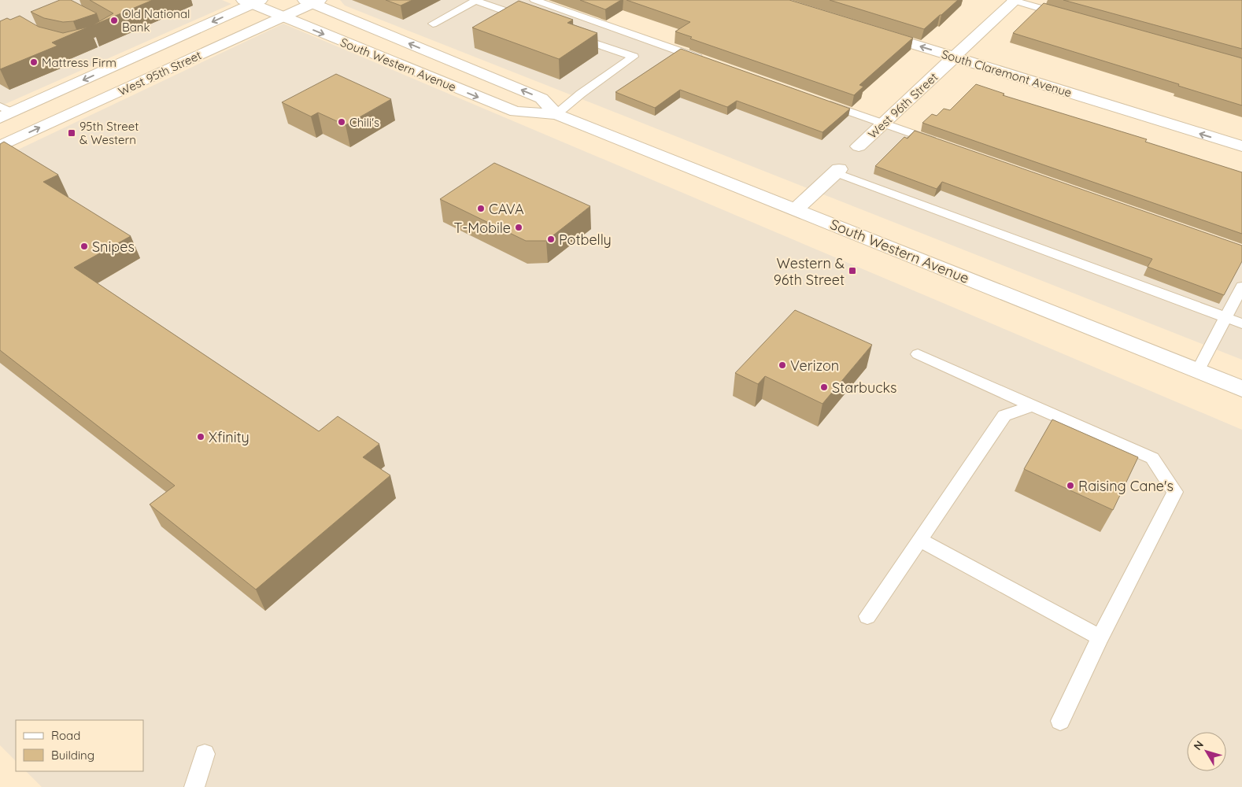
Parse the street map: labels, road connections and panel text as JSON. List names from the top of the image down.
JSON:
{
  "streets": {
    "main road": [
      "South Western Avenue",
      "West 95th Street",
      "South Claremont Avenue",
      "West 96th Street"
    ]
  },
  "crossings": [
    ["South Western Avenue", "West 95th Street"],
    ["South Claremont Avenue", "West 96th Street"]
  ],
  "one_way": ["South Claremont Avenue"],
  "places": {
    "other": [
      "Old National Bank",
      "Mattress Firm",
      "Chili's",
      "CAVA",
      "T-Mobile",
      "Potbelly",
      "Snipes",
      "Verizon",
      "Starbucks",
      "Xfinity",
      "Raising Cane's"
    ],
    "transit": ["95th Street & Western", "Western & 96th Street"]
  },
  "legend": ["Road", "Building"],
  "north": "top left"
}
